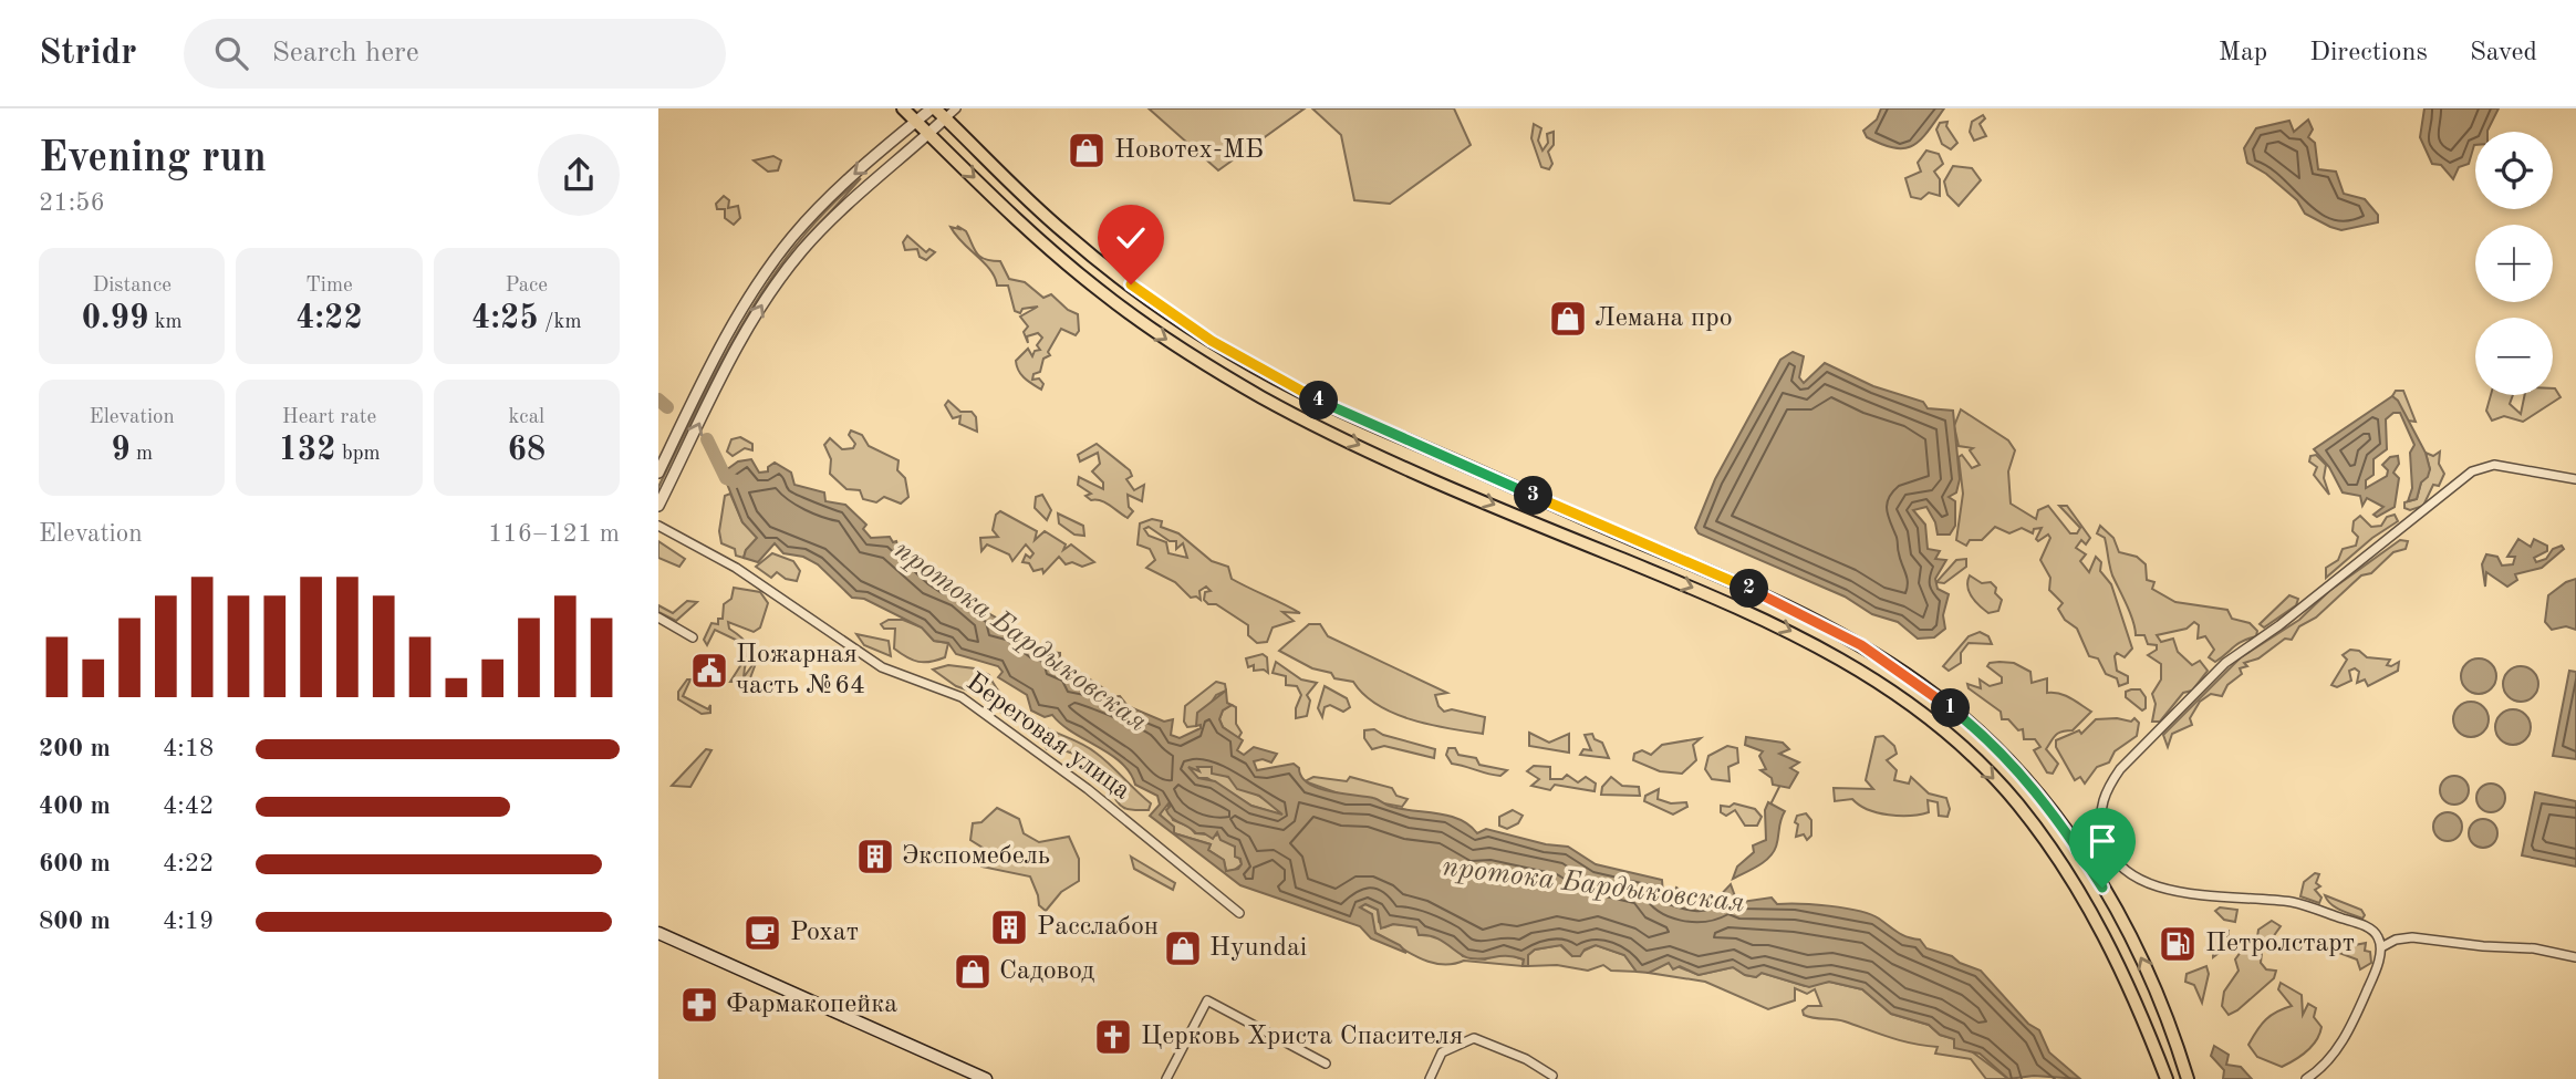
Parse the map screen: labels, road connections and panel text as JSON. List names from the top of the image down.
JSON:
{
  "streets": {
    "street": ["Береговая улица"]
  },
  "water": ["протока Бардыковская"],
  "places": {
    "shop": [
      "Новотех-МБ",
      "Лемана про",
      "Hyundai",
      "Садовод"
    ],
    "public building": ["Пожарная часть №64"],
    "building": ["Экспомебель", "Расслабон"],
    "cafe": ["Рохат"],
    "fuel station": ["Петролстарт"],
    "pharmacy": ["Фармакопейка"],
    "church": ["Церковь Христа Спасителя"]
  },
  "page": {
    "header": "Stridr",
    "search": "Search here",
    "nav": ["Map", "Directions", "Saved"],
    "heading": ["Evening run", "21:56"],
    "map_buttons": ["+", "−"],
    "stats": [
      ["Distance", "0.99 km"],
      ["Time", "4:22"],
      ["Pace", "4:25 /km"],
      ["Elevation", "9 m"],
      ["Heart rate", "132 bpm"],
      ["kcal", "68"]
    ],
    "pins": [
      "4",
      "3",
      "2",
      "1"
    ],
    "chart": ["Elevation", "116–121 m"],
    "list": [
      {
        "name": "200 m",
        "note": "4:18"
      },
      {
        "name": "400 m",
        "note": "4:42"
      },
      {
        "name": "600 m",
        "note": "4:22"
      },
      {
        "name": "800 m",
        "note": "4:19"
      }
    ]
  }
}
